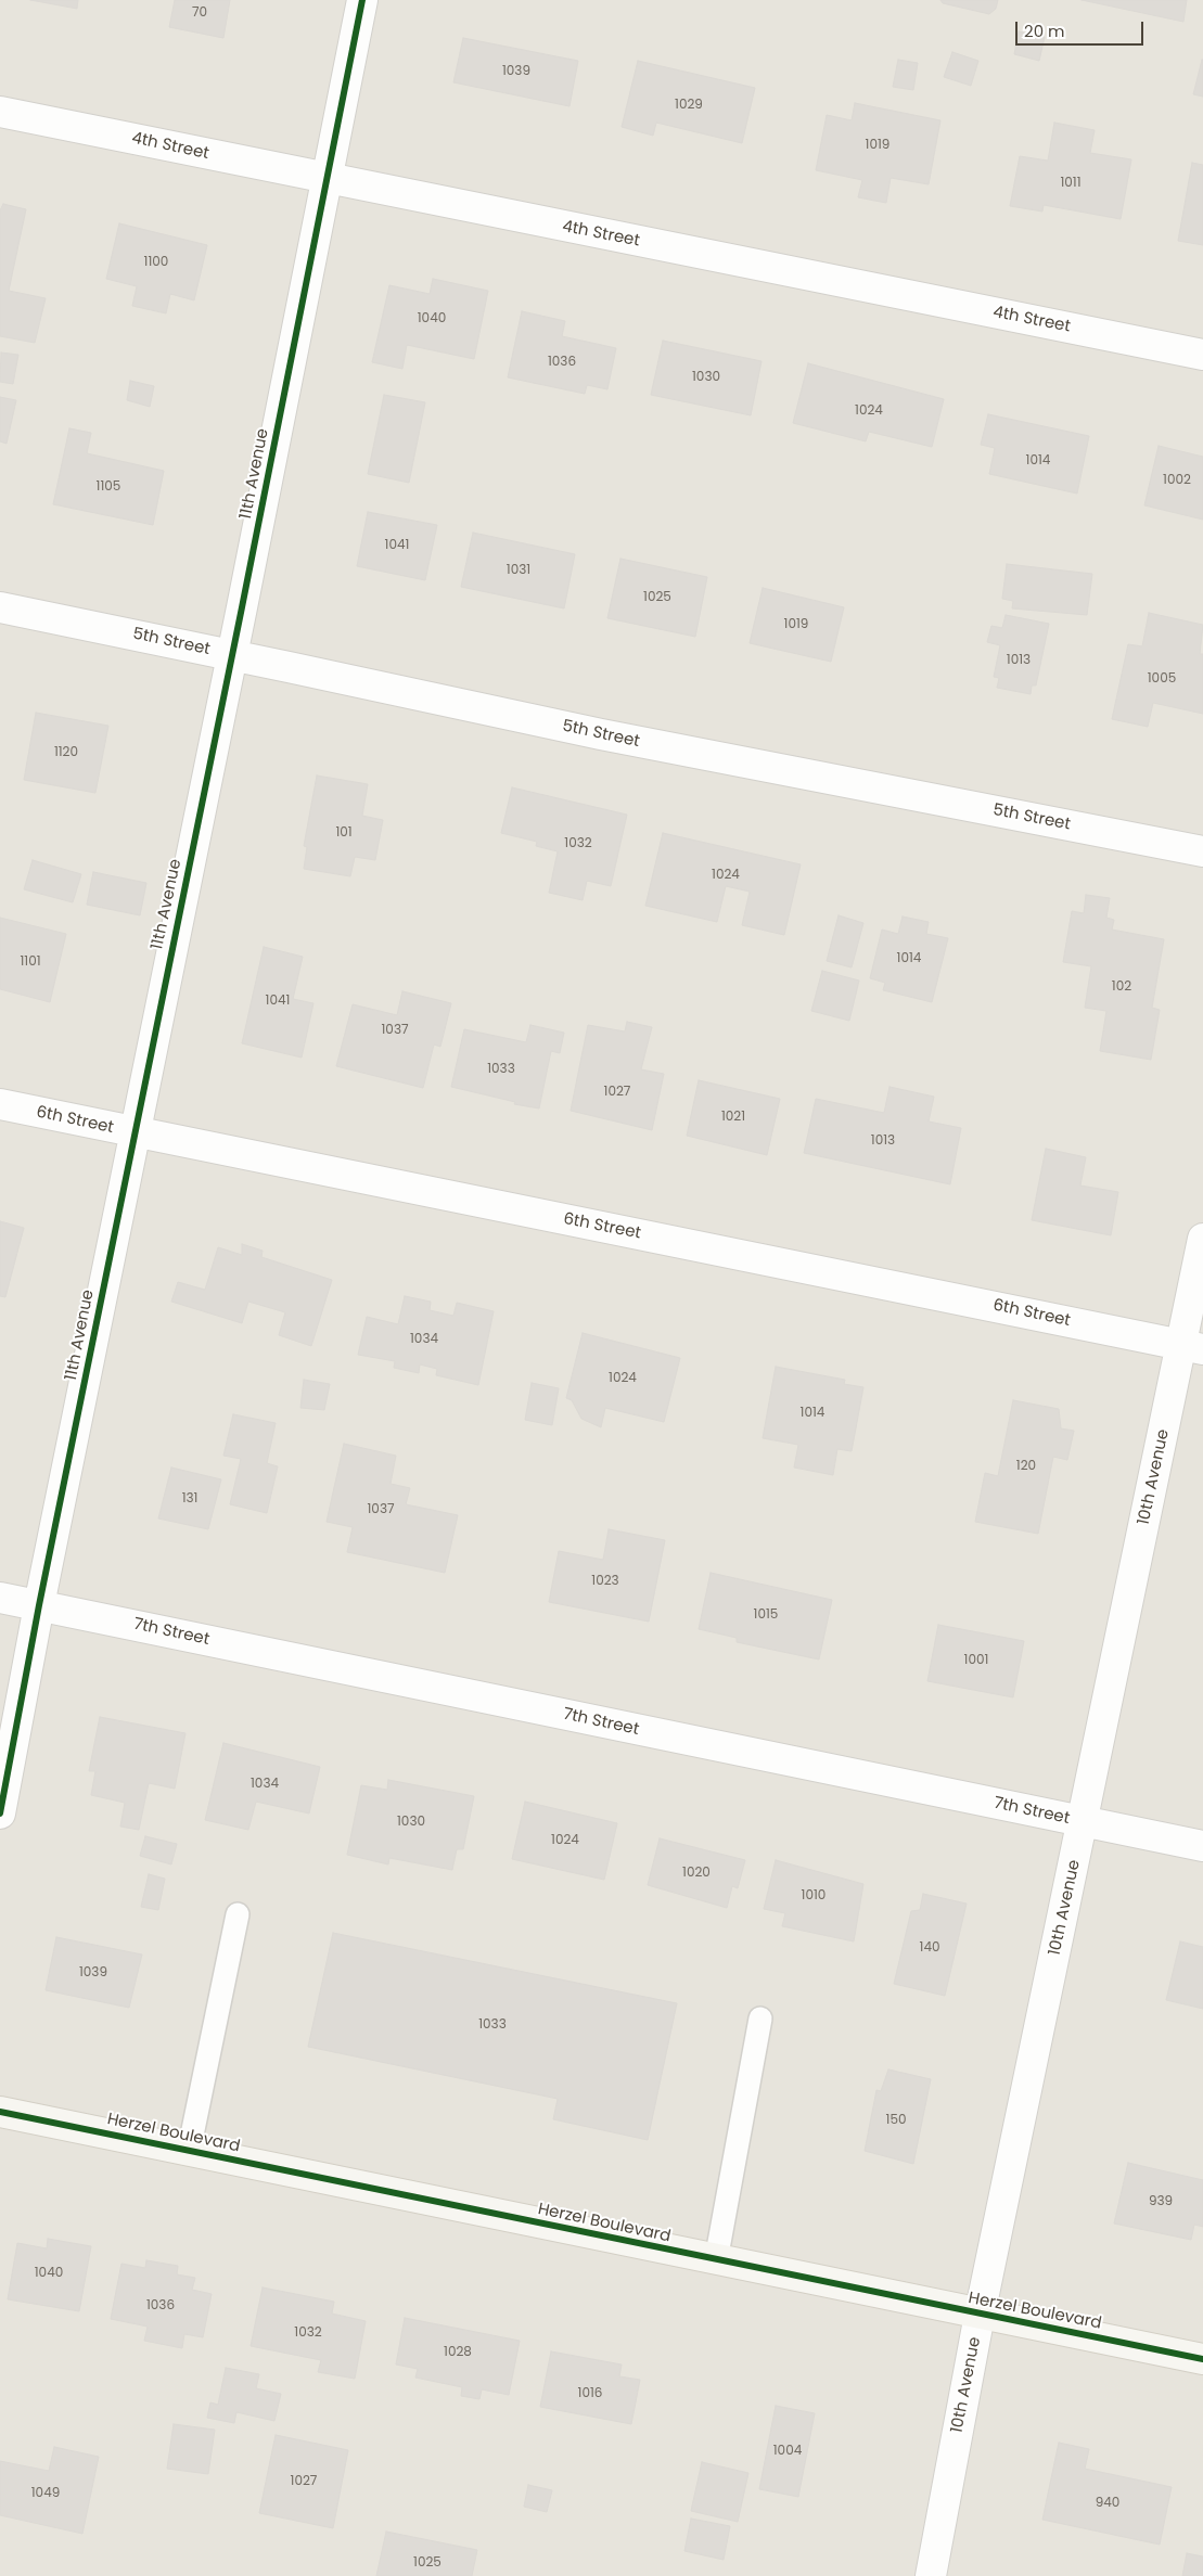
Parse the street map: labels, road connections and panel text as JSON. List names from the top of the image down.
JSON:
{
  "streets": {
    "street": [
      "4th Street",
      "11th Avenue",
      "5th Street",
      "6th Street",
      "10th Avenue",
      "7th Street",
      "Herzel Boulevard"
    ]
  },
  "crossings": [
    ["4th Street", "11th Avenue"],
    ["11th Avenue", "5th Street"],
    ["11th Avenue", "6th Street"],
    ["11th Avenue", "7th Street"],
    ["6th Street", "10th Avenue"],
    ["10th Avenue", "7th Street"],
    ["10th Avenue", "Herzel Boulevard"]
  ],
  "house_numbers": [
    "70",
    "1039",
    "1029",
    "1019",
    "1011",
    "1100",
    "1040",
    "1036",
    "1030",
    "1024",
    "1014",
    "1002",
    "1105",
    "1041",
    "1031",
    "1025",
    "1019",
    "1013",
    "1005",
    "1120",
    "101",
    "1032",
    "1024",
    "1014",
    "1101",
    "102",
    "1041",
    "1037",
    "1033",
    "1027",
    "1021",
    "1013",
    "1034",
    "1024",
    "1014",
    "120",
    "131",
    "1037",
    "1023",
    "1015",
    "1001",
    "1034",
    "1030",
    "1024",
    "1020",
    "1010",
    "140",
    "1039",
    "1033",
    "150",
    "939",
    "1040",
    "1036",
    "1032",
    "1028",
    "1016",
    "1004",
    "1027",
    "1049",
    "940",
    "1025"
  ],
  "scale_bar": "20 m"
}
